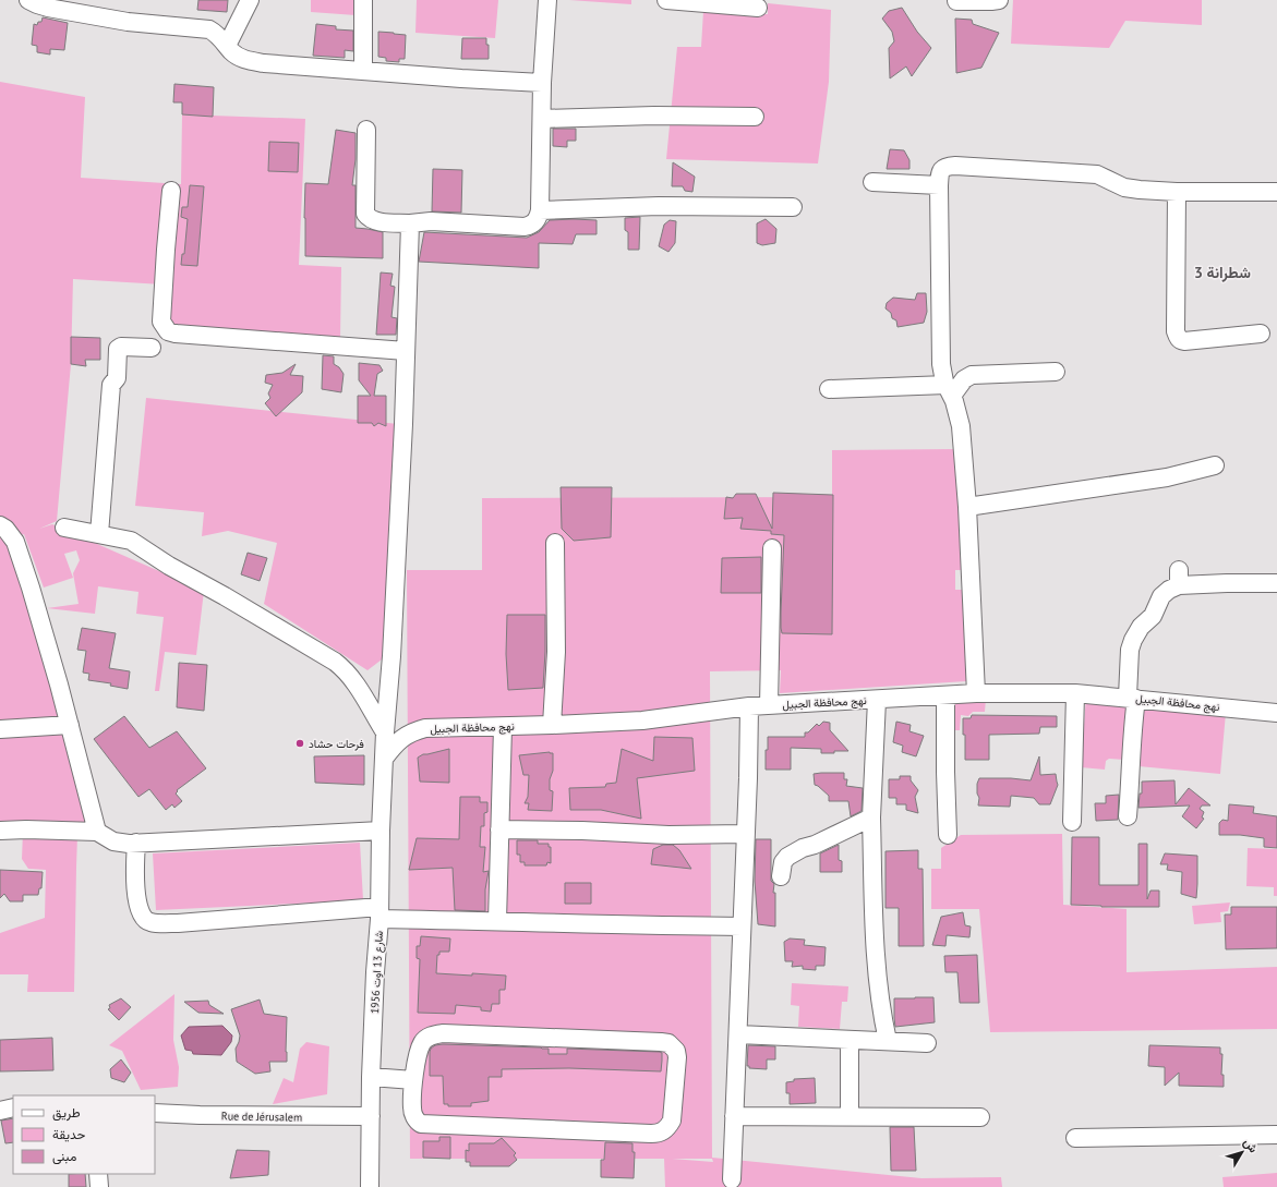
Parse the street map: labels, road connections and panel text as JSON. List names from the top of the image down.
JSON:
{
  "streets": {
    "street": ["نهج محافظة الجبيل", "شارع 13 اوت 1956", "Rue de Jérusalem"]
  },
  "crossings": [
    ["نهج محافظة الجبيل", "شارع 13 اوت 1956"],
    ["شارع 13 اوت 1956", "Rue de Jérusalem"]
  ],
  "districts": ["شطرانة 3"],
  "places": ["فرحات حشاد"],
  "legend": ["طريق", "حديقة", "مبنى"],
  "north": "top right"
}
